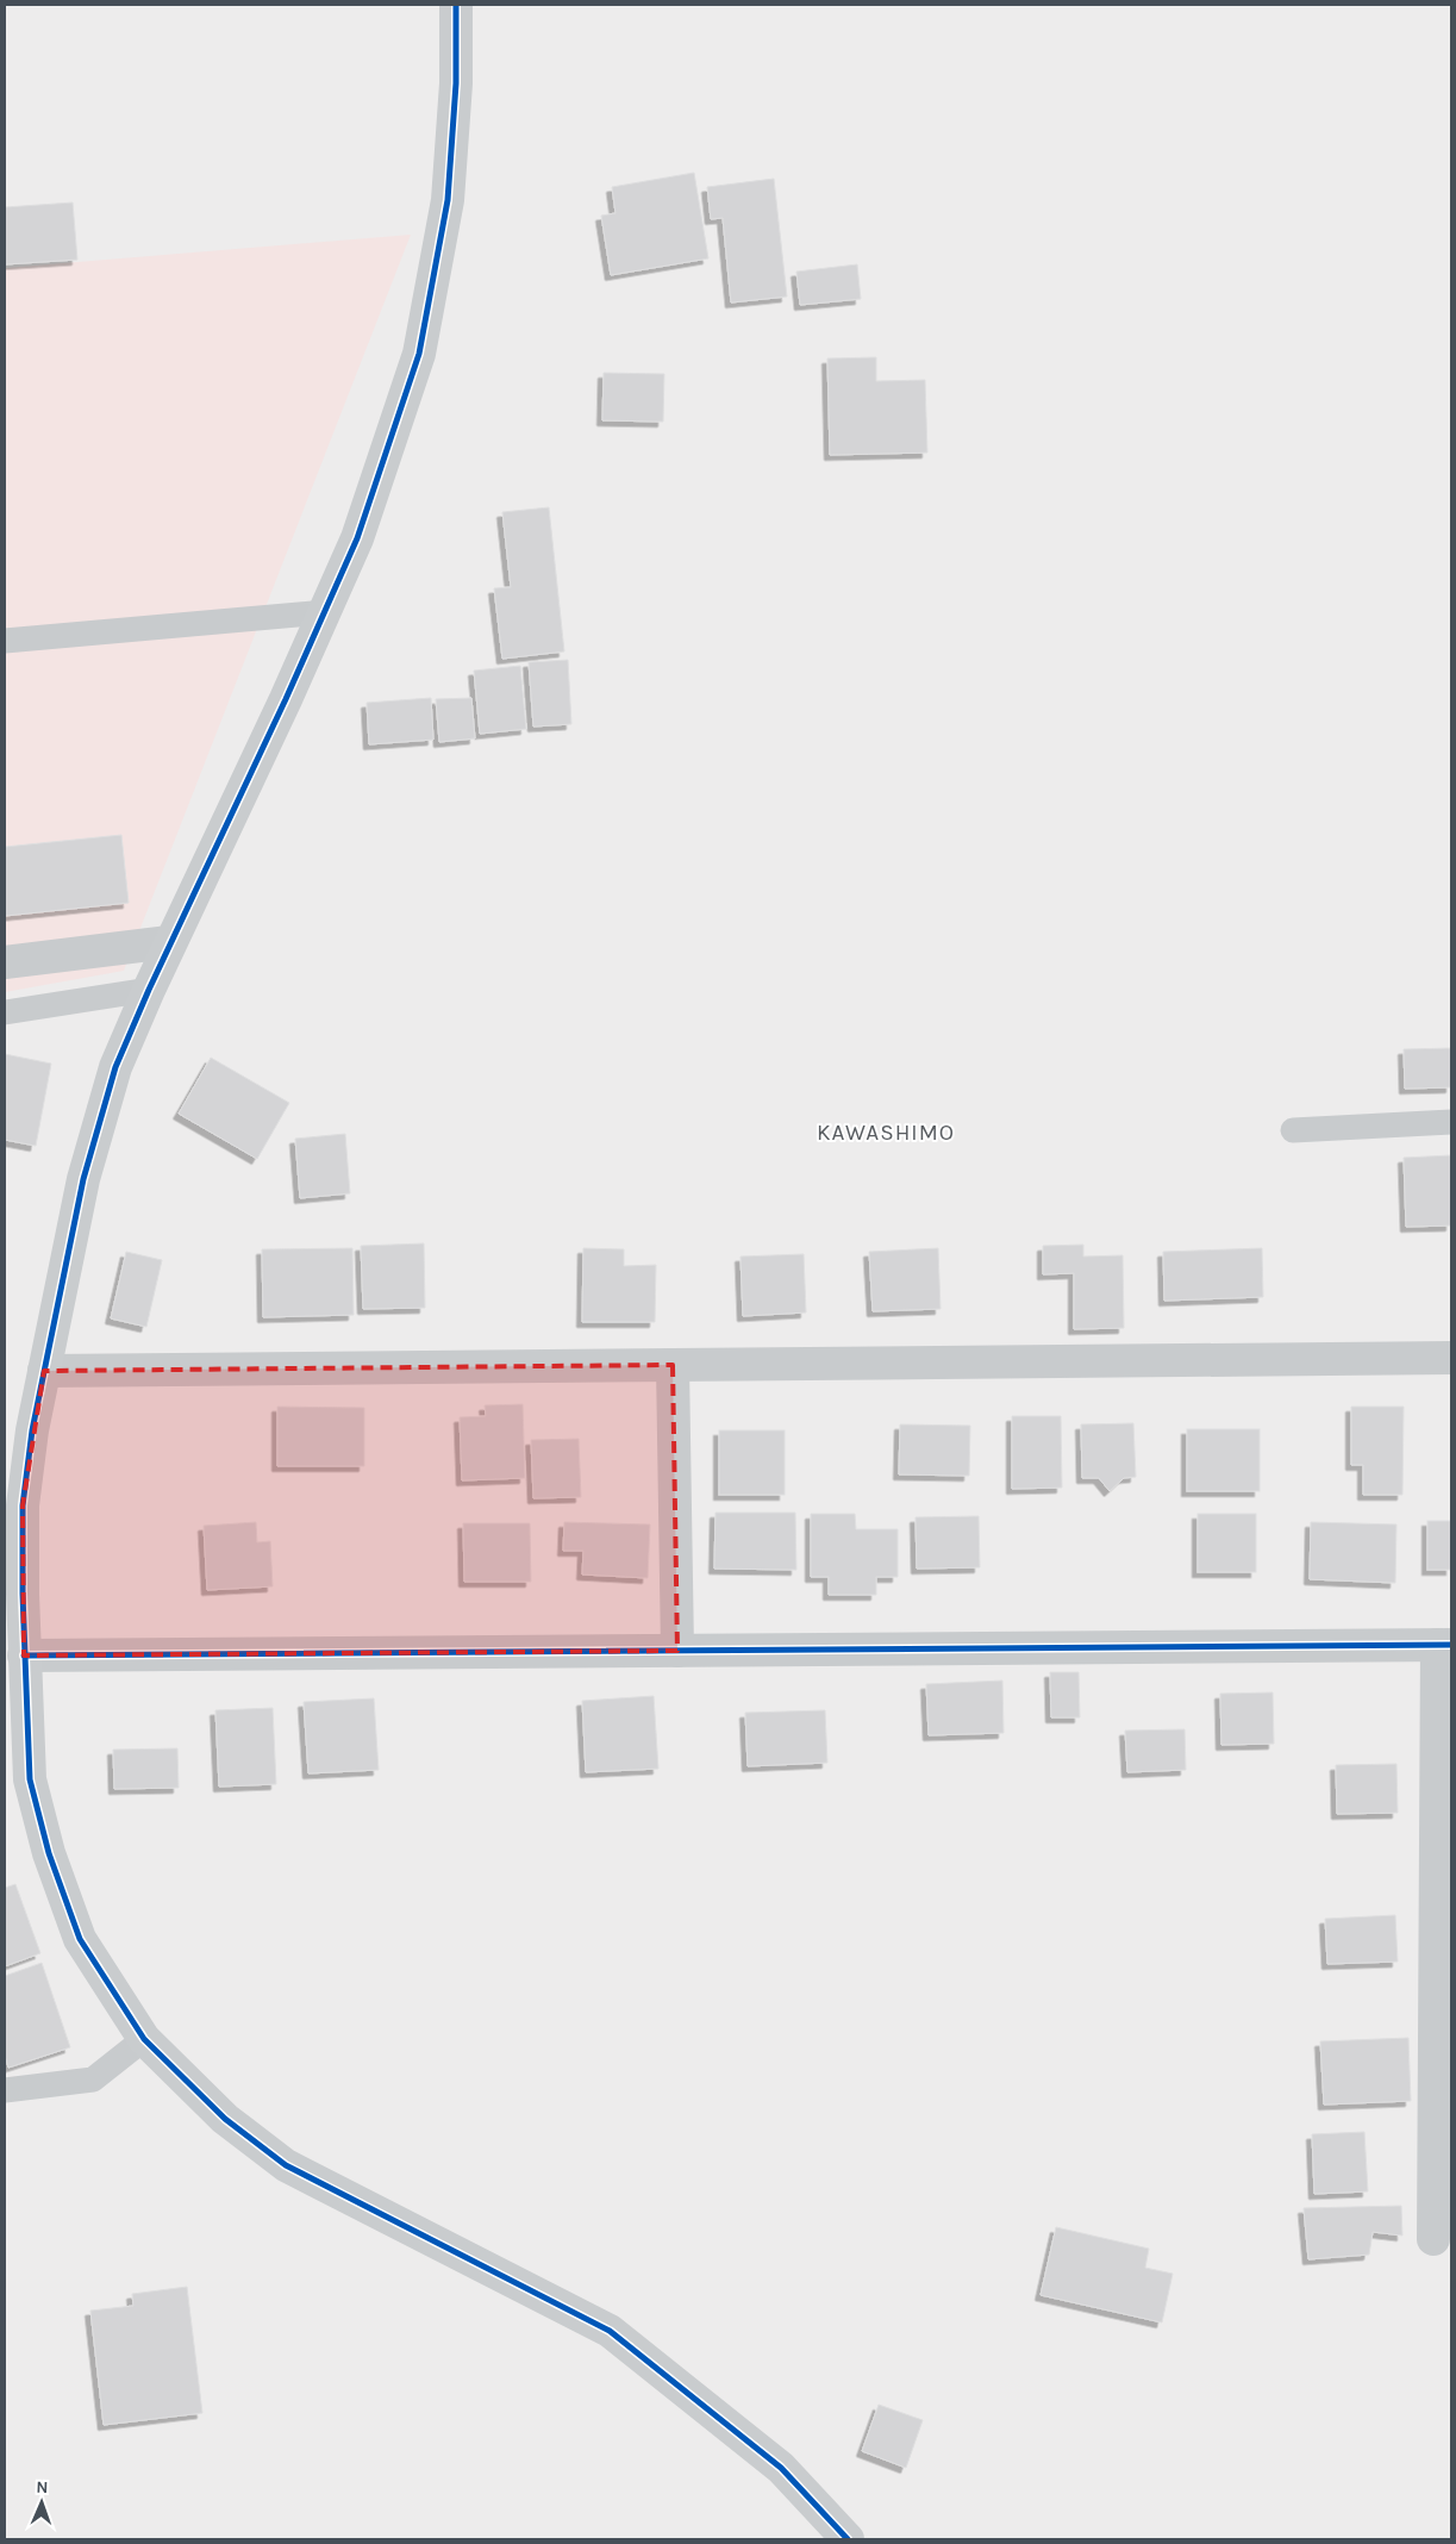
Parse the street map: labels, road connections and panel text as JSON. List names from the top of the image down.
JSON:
{
  "districts": ["KAWASHIMO"],
  "north": "top"
}
